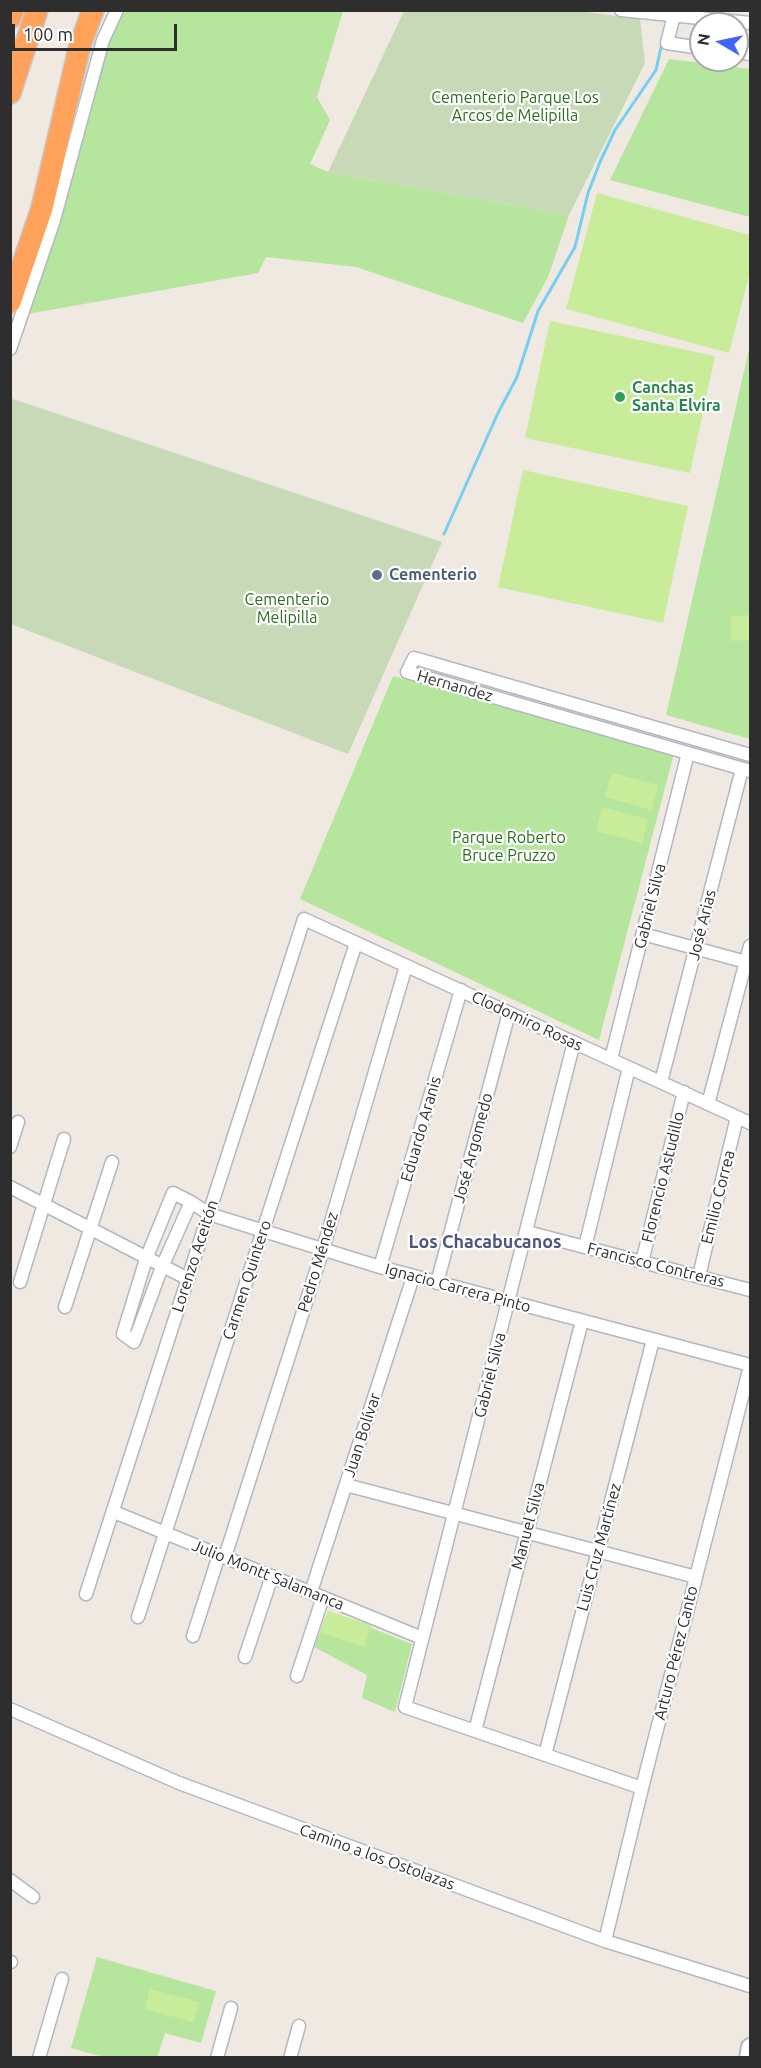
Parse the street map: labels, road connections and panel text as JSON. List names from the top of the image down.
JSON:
{
  "streets": {
    "street": [
      "Hernandez",
      "Gabriel Silva",
      "José Arias",
      "Clodomiro Rosas",
      "Eduardo Aranis",
      "José Argomedo",
      "Florencio Astudillo",
      "Emilio Correa",
      "Lorenzo Aceitón",
      "Pedro Méndez",
      "Francisco Contreras",
      "Carmen Quintero",
      "Ignacio Carrera Pinto",
      "Juan Bolívar",
      "Manuel Silva",
      "Luis Cruz Martínez",
      "Julio Montt Salamanca",
      "Arturo Pérez Canto",
      "Camino a los Ostolazas"
    ]
  },
  "crossings": [
    ["Hernandez", "Gabriel Silva"],
    ["Hernandez", "José Arias"],
    ["Gabriel Silva", "Clodomiro Rosas"],
    ["Gabriel Silva", "Francisco Contreras"],
    ["Gabriel Silva", "Ignacio Carrera Pinto"],
    ["Gabriel Silva", "Manuel Silva"],
    ["Gabriel Silva", "Julio Montt Salamanca"],
    ["José Arias", "Clodomiro Rosas"],
    ["Clodomiro Rosas", "Eduardo Aranis"],
    ["Clodomiro Rosas", "José Argomedo"],
    ["Clodomiro Rosas", "Florencio Astudillo"],
    ["Clodomiro Rosas", "Emilio Correa"],
    ["Clodomiro Rosas", "Lorenzo Aceitón"],
    ["Clodomiro Rosas", "Pedro Méndez"],
    ["Clodomiro Rosas", "Carmen Quintero"],
    ["Eduardo Aranis", "Ignacio Carrera Pinto"],
    ["José Argomedo", "Ignacio Carrera Pinto"],
    ["Florencio Astudillo", "Francisco Contreras"],
    ["Emilio Correa", "Francisco Contreras"],
    ["Lorenzo Aceitón", "Ignacio Carrera Pinto"],
    ["Lorenzo Aceitón", "Julio Montt Salamanca"],
    ["Pedro Méndez", "Ignacio Carrera Pinto"],
    ["Pedro Méndez", "Julio Montt Salamanca"],
    ["Carmen Quintero", "Ignacio Carrera Pinto"],
    ["Carmen Quintero", "Julio Montt Salamanca"],
    ["Ignacio Carrera Pinto", "Juan Bolívar"],
    ["Ignacio Carrera Pinto", "Manuel Silva"],
    ["Ignacio Carrera Pinto", "Luis Cruz Martínez"],
    ["Ignacio Carrera Pinto", "Arturo Pérez Canto"],
    ["Juan Bolívar", "Julio Montt Salamanca"],
    ["Arturo Pérez Canto", "Camino a los Ostolazas"]
  ],
  "districts": ["Los Chacabucanos"],
  "parks": ["Cementerio Parque Los Arcos de Melipilla", "Cementerio Melipilla", "Parque Roberto Bruce Pruzzo"],
  "places": ["Canchas Santa Elvira", "Cementerio"],
  "scale_bar": "100 m",
  "north": "left"
}
